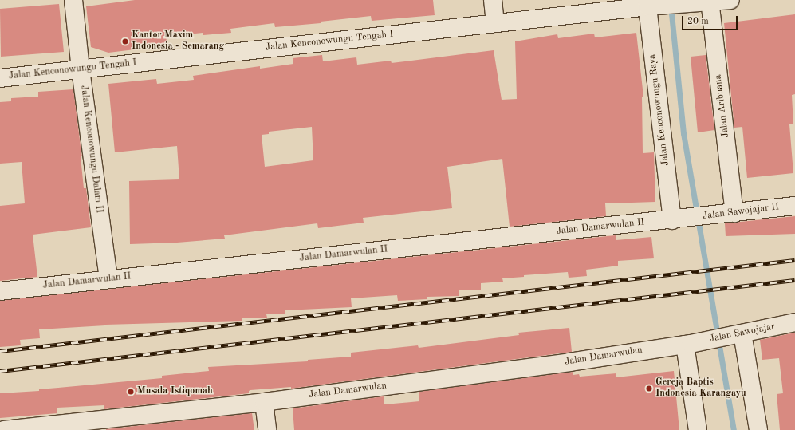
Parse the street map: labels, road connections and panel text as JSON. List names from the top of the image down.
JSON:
{
  "streets": {
    "street": [
      "Jalan Kenconowungu Tengah I",
      "Jalan Aribuana",
      "Jalan Kenconowungu Raya",
      "Jalan Kenconowungu Dalam II",
      "Jalan Sawojajar II",
      "Jalan Damarwulan II",
      "Jalan Sawojajar",
      "Jalan Damarwulan"
    ]
  },
  "crossings": [
    ["Jalan Kenconowungu Tengah I", "Jalan Aribuana"],
    ["Jalan Kenconowungu Tengah I", "Jalan Kenconowungu Raya"],
    ["Jalan Kenconowungu Tengah I", "Jalan Kenconowungu Dalam II"],
    ["Jalan Aribuana", "Jalan Sawojajar II"],
    ["Jalan Kenconowungu Raya", "Jalan Sawojajar II"],
    ["Jalan Kenconowungu Raya", "Jalan Damarwulan II"],
    ["Jalan Kenconowungu Dalam II", "Jalan Damarwulan II"],
    ["Jalan Sawojajar II", "Jalan Damarwulan II"],
    ["Jalan Sawojajar", "Jalan Damarwulan"]
  ],
  "places": ["Kantor Maxim Indonesia - Semarang", "Gereja Baptis Indonesia Karangayu", "Musala Istiqomah"],
  "scale_bar": "20 m"
}
